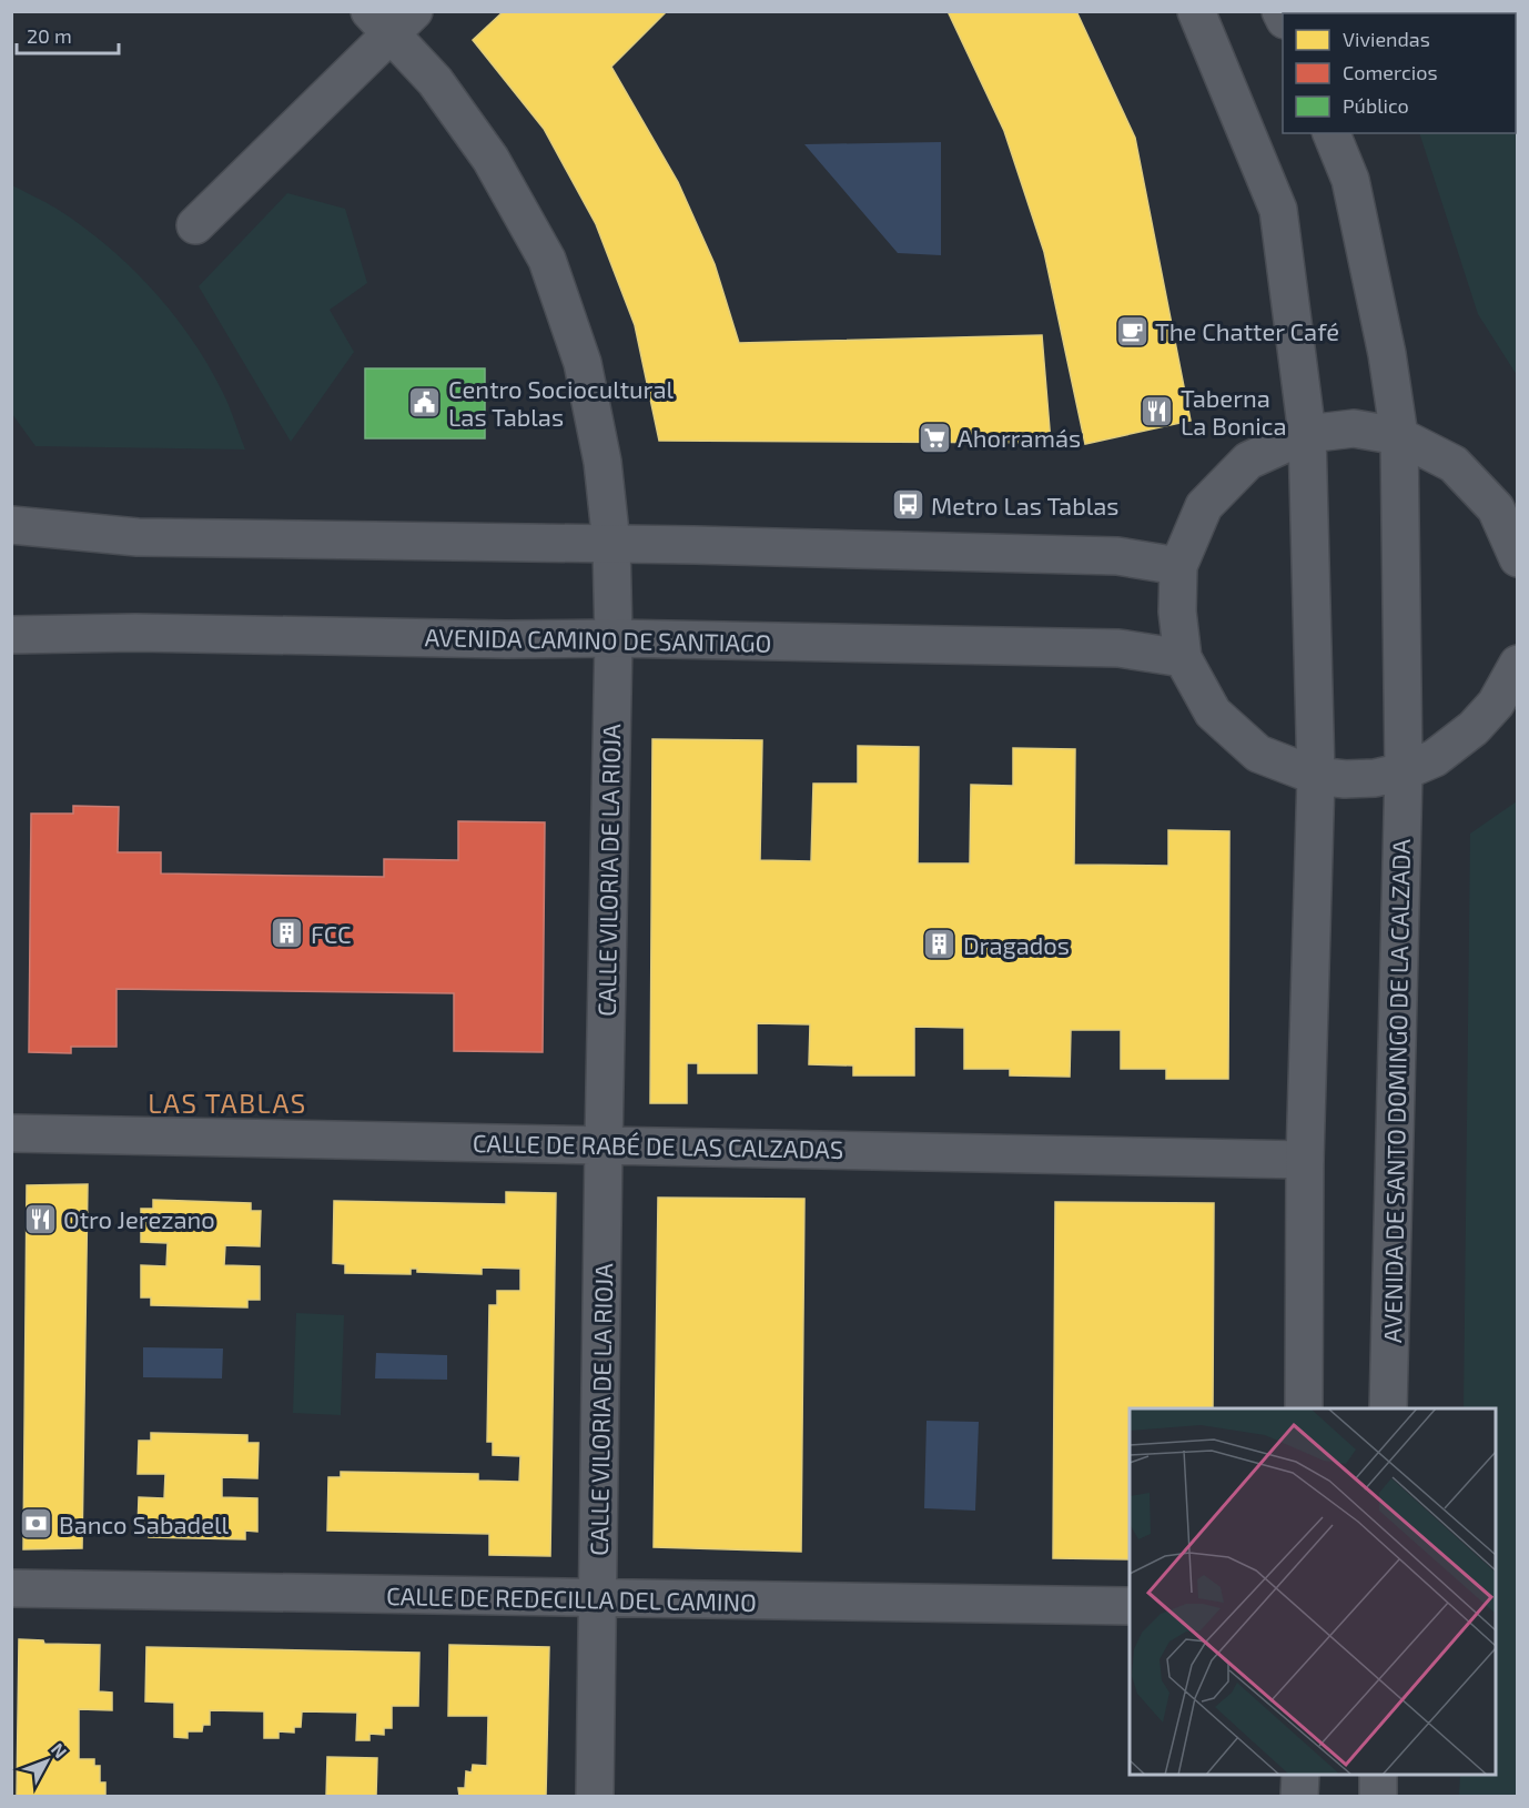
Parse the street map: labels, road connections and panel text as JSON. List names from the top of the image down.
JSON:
{
  "streets": {
    "street": [
      "AVENIDA CAMINO DE SANTIAGO",
      "CALLE VILORIA DE LA RIOJA",
      "AVENIDA DE SANTO DOMINGO DE LA CALZADA",
      "CALLE DE RABÉ DE LAS CALZADAS",
      "CALLE DE REDECILLA DEL CAMINO"
    ]
  },
  "crossings": [
    ["AVENIDA CAMINO DE SANTIAGO", "CALLE VILORIA DE LA RIOJA"],
    ["CALLE VILORIA DE LA RIOJA", "CALLE DE RABÉ DE LAS CALZADAS"],
    ["CALLE VILORIA DE LA RIOJA", "CALLE DE REDECILLA DEL CAMINO"]
  ],
  "districts": ["LAS TABLAS"],
  "places": {
    "cafe": ["The Chatter Café"],
    "public building": ["Centro Sociocultural Las Tablas"],
    "restaurant": ["Taberna La Bonica", "Otro Jerezano"],
    "supermarket": ["Ahorramás"],
    "bus stop": ["Metro Las Tablas"],
    "building": ["FCC", "Dragados"],
    "bank": ["Banco Sabadell"]
  },
  "legend": ["Viviendas", "Comercios", "Público"],
  "scale_bar": "20 m",
  "north": "top right"
}
